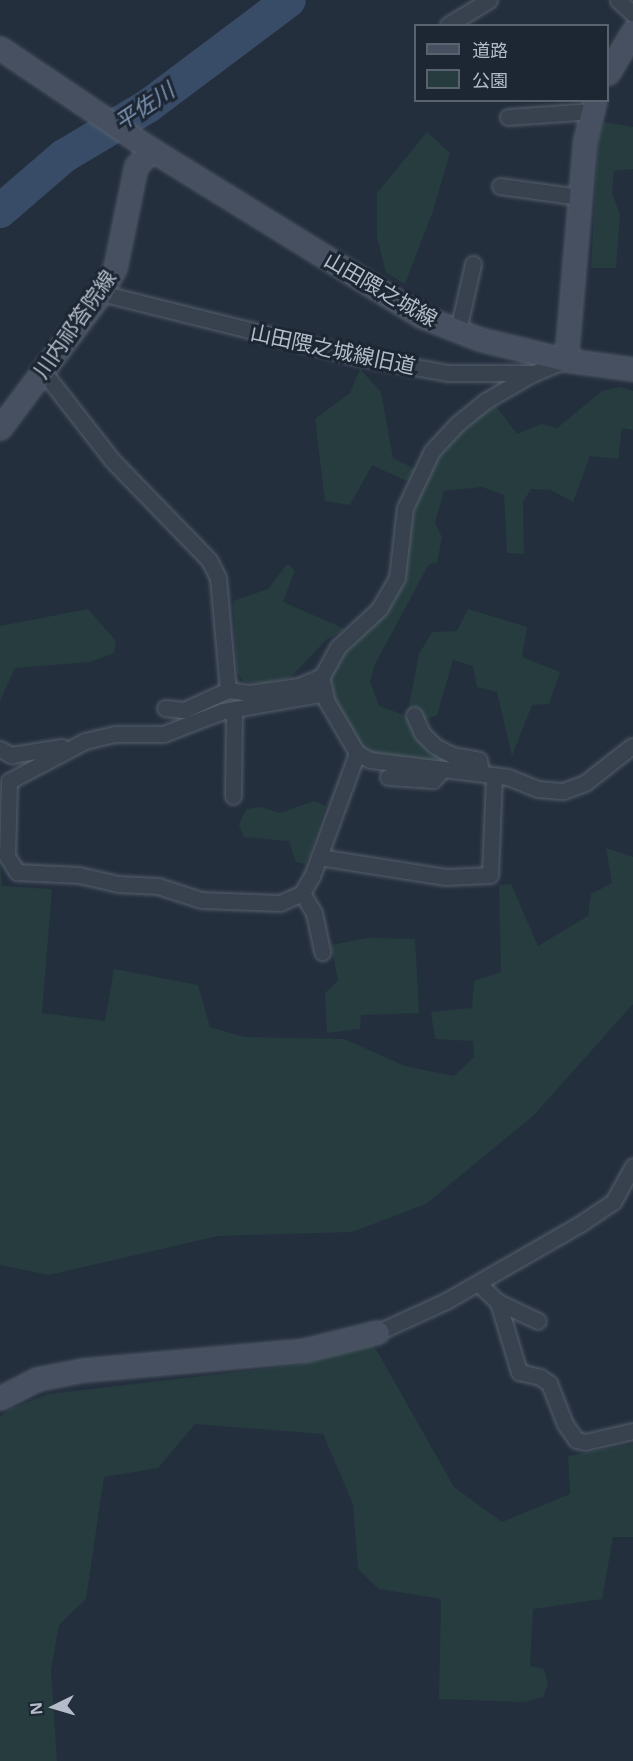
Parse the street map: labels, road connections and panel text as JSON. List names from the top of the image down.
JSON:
{
  "streets": {
    "main road": ["山田隈之城線", "川内祁答院線"],
    "street": ["山田隈之城線旧道"]
  },
  "crossings": [
    ["山田隈之城線", "川内祁答院線"],
    ["山田隈之城線", "山田隈之城線旧道"],
    ["川内祁答院線", "山田隈之城線旧道"]
  ],
  "water": ["平佐川"],
  "legend": ["道路", "公園"],
  "north": "left"
}
